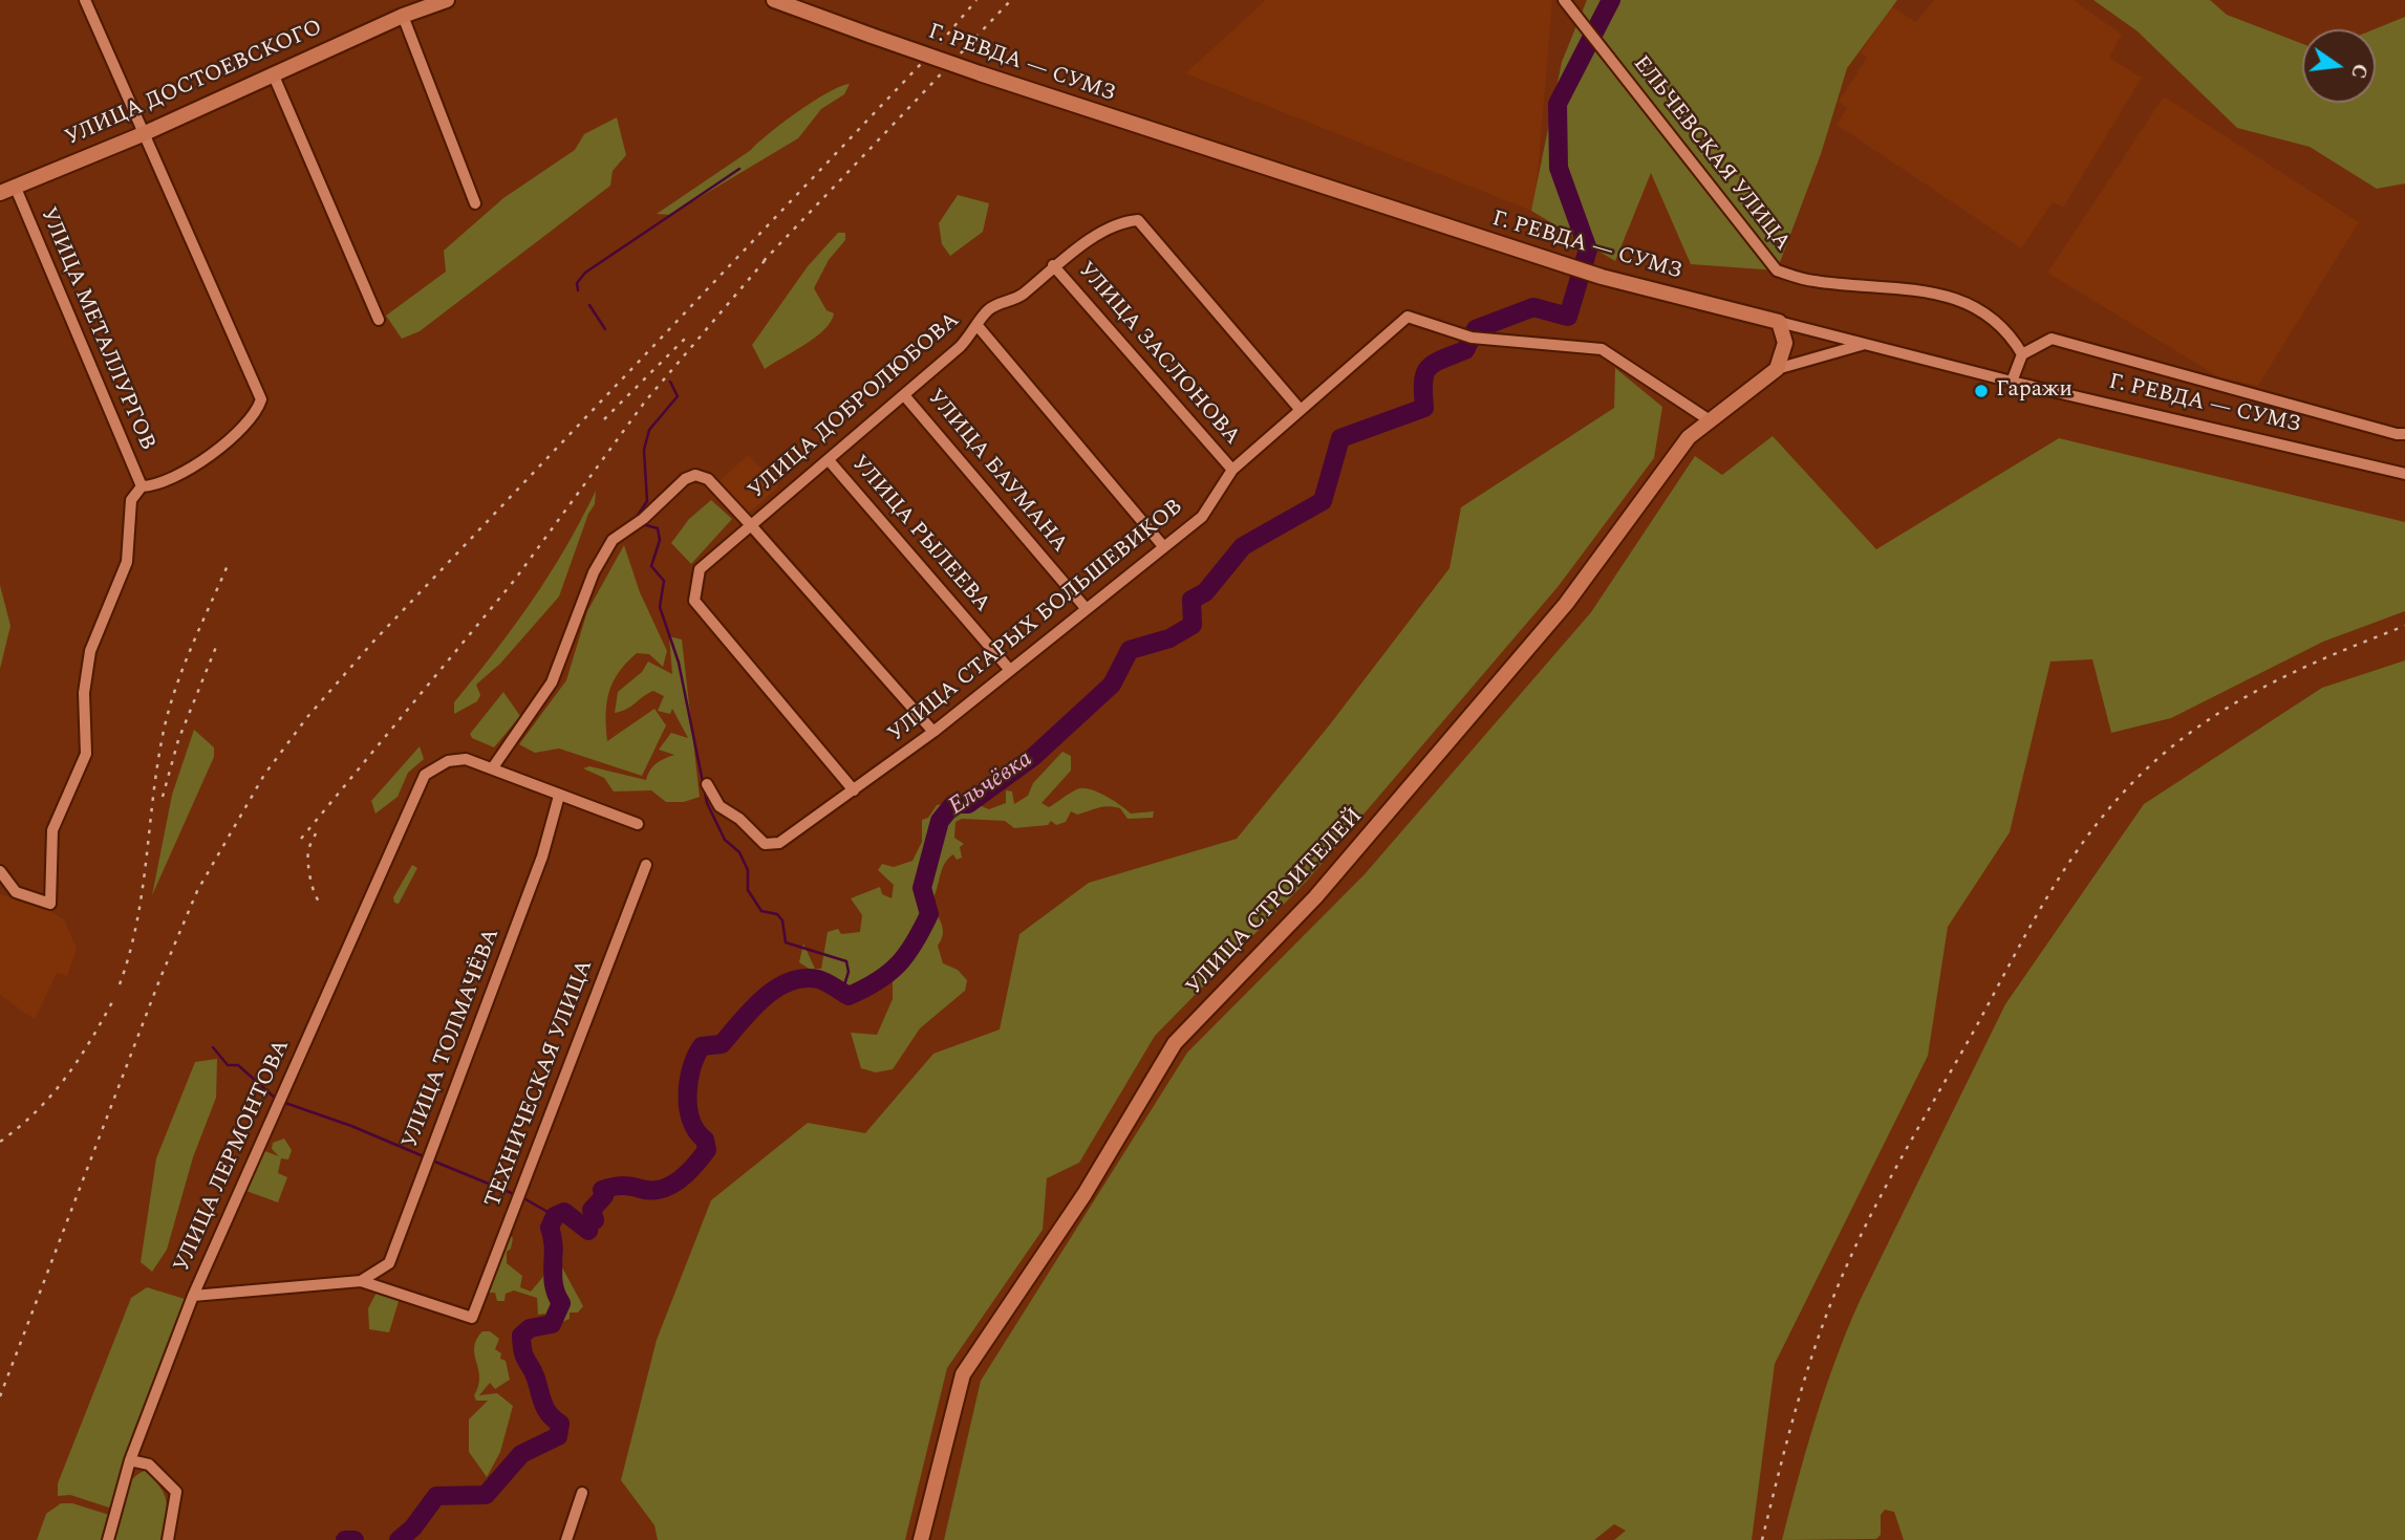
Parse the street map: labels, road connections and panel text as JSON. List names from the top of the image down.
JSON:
{
  "streets": {
    "main road": ["Г. РЕВДА — СУМЗ", "УЛИЦА ДОСТОЕВСКОГО", "УЛИЦА СТРОИТЕЛЕЙ"],
    "street": [
      "ЕЛЬЧЕВСКАЯ УЛИЦА",
      "УЛИЦА МЕТАЛЛУРГОВ",
      "УЛИЦА ЗАСЛОНОВА",
      "УЛИЦА ДОБРОЛЮБОВА",
      "УЛИЦА БАУМАНА",
      "УЛИЦА РЫЛЕЕВА",
      "УЛИЦА СТАРЫХ БОЛЬШЕВИКОВ",
      "УЛИЦА ТОЛМАЧЁВА",
      "ТЕХНИЧЕСКАЯ УЛИЦА",
      "УЛИЦА ЛЕРМОНТОВА"
    ]
  },
  "crossings": [
    ["Г. РЕВДА — СУМЗ", "УЛИЦА СТРОИТЕЛЕЙ"],
    ["УЛИЦА ДОСТОЕВСКОГО", "УЛИЦА МЕТАЛЛУРГОВ"],
    ["УЛИЦА ЗАСЛОНОВА", "УЛИЦА ДОБРОЛЮБОВА"],
    ["УЛИЦА ЗАСЛОНОВА", "УЛИЦА СТАРЫХ БОЛЬШЕВИКОВ"],
    ["УЛИЦА ДОБРОЛЮБОВА", "УЛИЦА БАУМАНА"],
    ["УЛИЦА ДОБРОЛЮБОВА", "УЛИЦА РЫЛЕЕВА"],
    ["УЛИЦА ДОБРОЛЮБОВА", "УЛИЦА СТАРЫХ БОЛЬШЕВИКОВ"],
    ["УЛИЦА БАУМАНА", "УЛИЦА СТАРЫХ БОЛЬШЕВИКОВ"],
    ["УЛИЦА РЫЛЕЕВА", "УЛИЦА СТАРЫХ БОЛЬШЕВИКОВ"],
    ["УЛИЦА СТАРЫХ БОЛЬШЕВИКОВ", "УЛИЦА СТРОИТЕЛЕЙ"],
    ["УЛИЦА ТОЛМАЧЁВА", "ТЕХНИЧЕСКАЯ УЛИЦА"]
  ],
  "water": ["Ельчёвка"],
  "places": ["Гаражи"],
  "north": "right"
}
